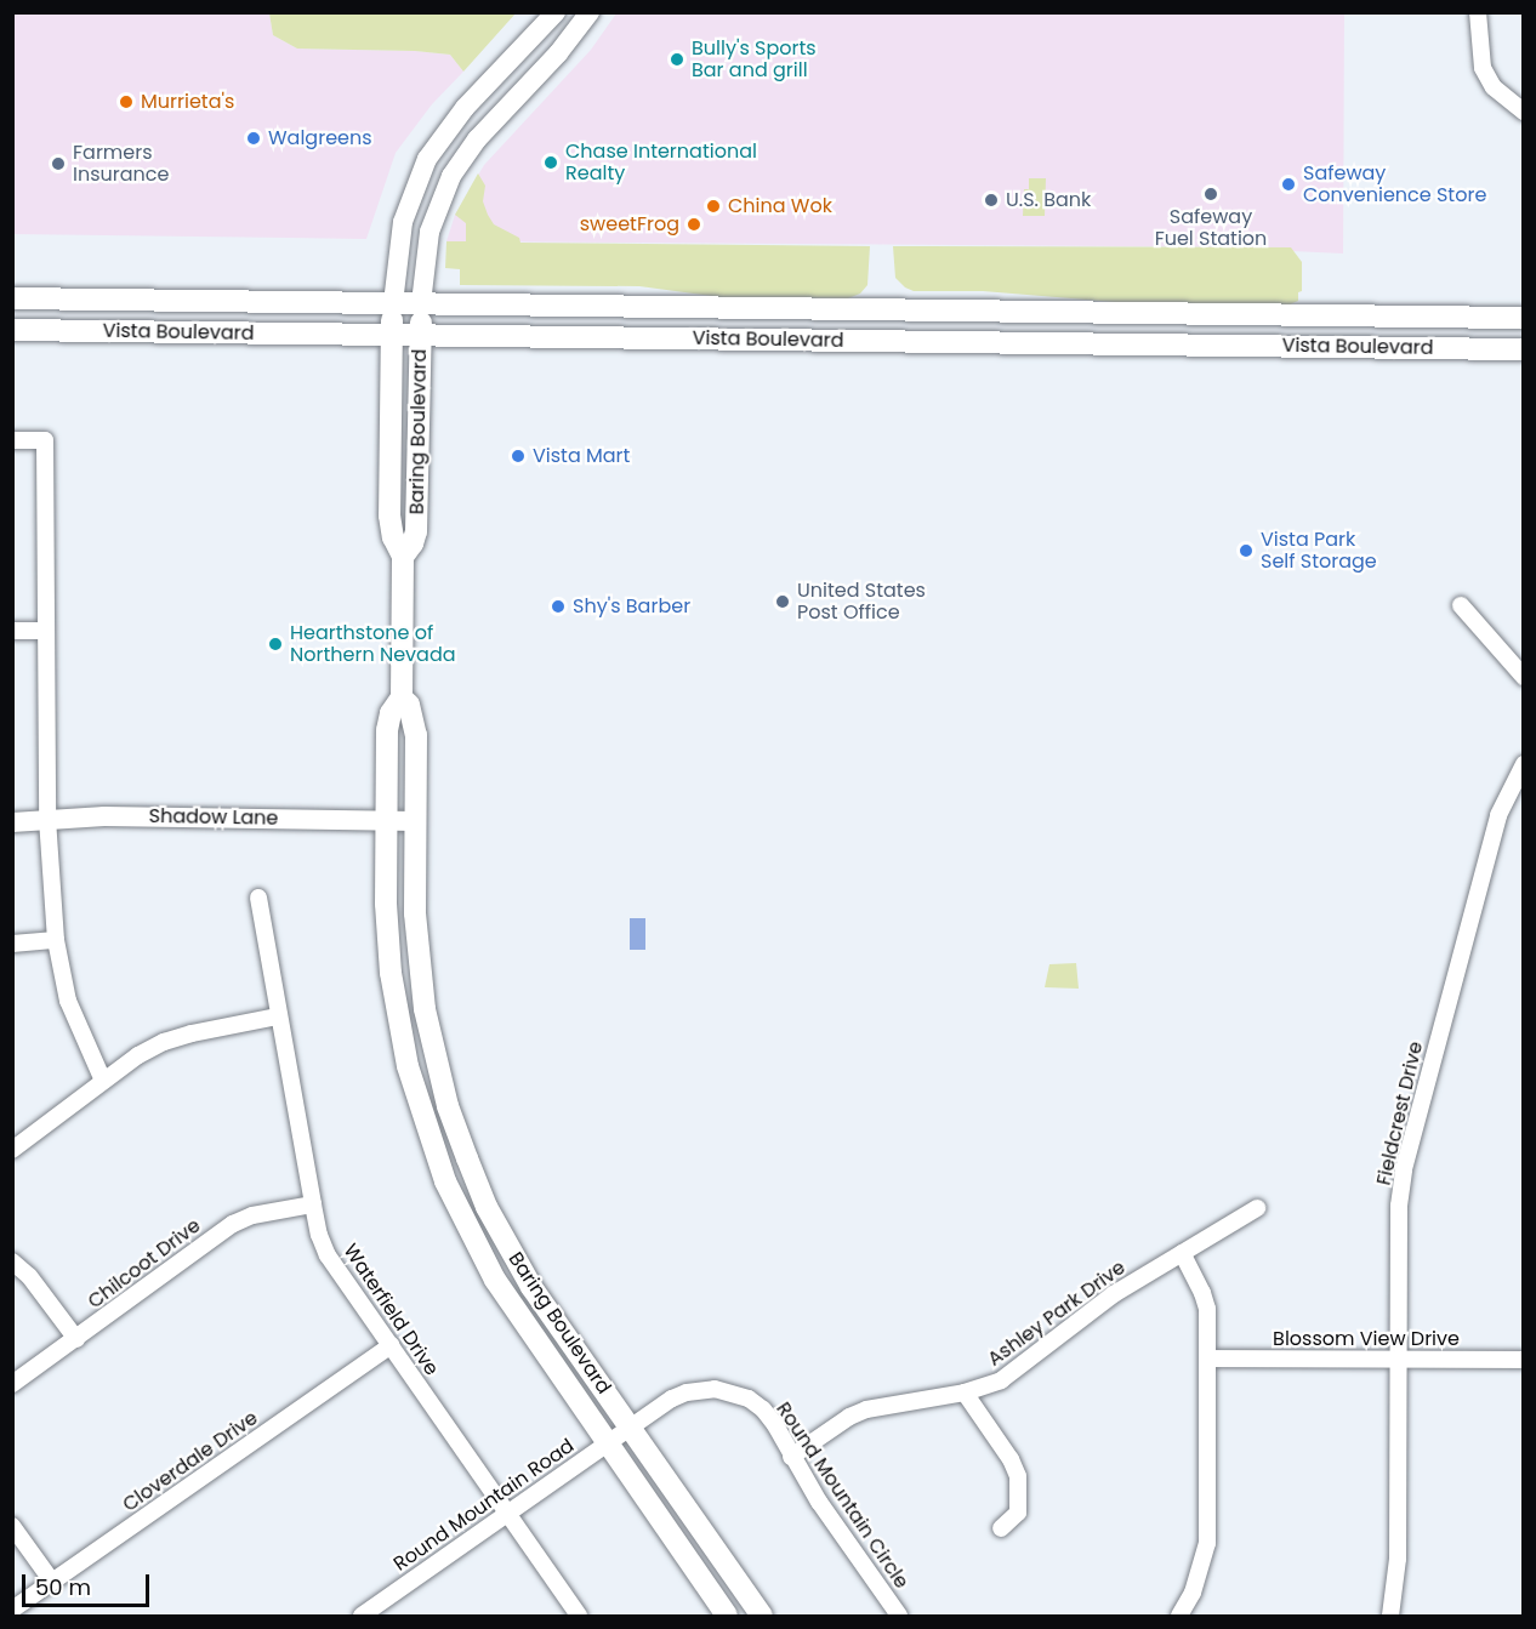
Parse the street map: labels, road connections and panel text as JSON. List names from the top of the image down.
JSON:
{
  "streets": {
    "main road": ["Vista Boulevard", "Baring Boulevard"],
    "street": [
      "Shadow Lane",
      "Fieldcrest Drive",
      "Chilcoot Drive",
      "Waterfield Drive",
      "Ashley Park Drive",
      "Blossom View Drive",
      "Cloverdale Drive",
      "Round Mountain Circle",
      "Round Mountain Road"
    ]
  },
  "crossings": [
    ["Vista Boulevard", "Baring Boulevard"],
    ["Baring Boulevard", "Shadow Lane"],
    ["Baring Boulevard", "Round Mountain Circle"],
    ["Baring Boulevard", "Round Mountain Road"],
    ["Fieldcrest Drive", "Blossom View Drive"],
    ["Chilcoot Drive", "Waterfield Drive"],
    ["Waterfield Drive", "Cloverdale Drive"],
    ["Waterfield Drive", "Round Mountain Road"],
    ["Ashley Park Drive", "Round Mountain Circle"],
    ["Round Mountain Circle", "Round Mountain Road"]
  ],
  "places": [
    "Bully's Sports Bar and grill",
    "Murrieta's",
    "Walgreens",
    "Chase International Realty",
    "Farmers Insurance",
    "Safeway Convenience Store",
    "Safeway Fuel Station",
    "U.S. Bank",
    "China Wok",
    "sweetFrog",
    "Vista Mart",
    "Vista Park Self Storage",
    "United States Post Office",
    "Shy's Barber",
    "Hearthstone of Northern Nevada"
  ],
  "scale_bar": "50 m"
}
